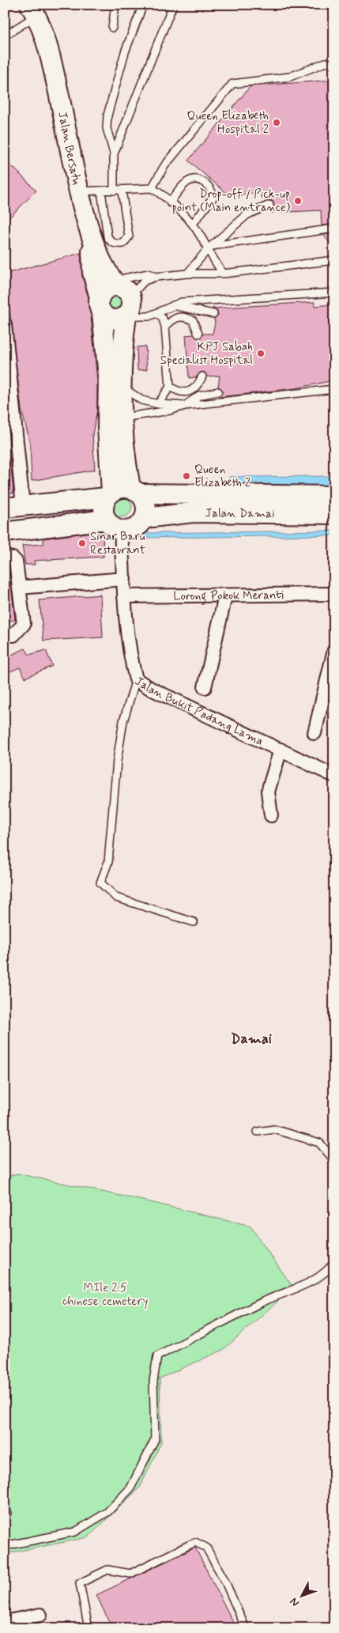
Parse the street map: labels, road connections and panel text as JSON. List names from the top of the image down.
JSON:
{
  "streets": {
    "street": [
      "Jalan Bersatu",
      "Jalan Damai",
      "Lorong Pokok Meranti",
      "Jalan Bukit Padang Lama"
    ]
  },
  "crossings": [
    ["Jalan Damai", "Jalan Bukit Padang Lama"],
    ["Lorong Pokok Meranti", "Jalan Bukit Padang Lama"]
  ],
  "districts": ["Damai"],
  "parks": ["MIle 2.5 chinese cemetery"],
  "places": [
    "Queen Elizabeth Hospital 2",
    "Drop-off / Pick-up point (Main entrance)",
    "KPJ Sabah Specialist Hospital",
    "Queen Elizabeth 2",
    "Sinar Baru Restaurant"
  ],
  "north": "bottom left"
}
